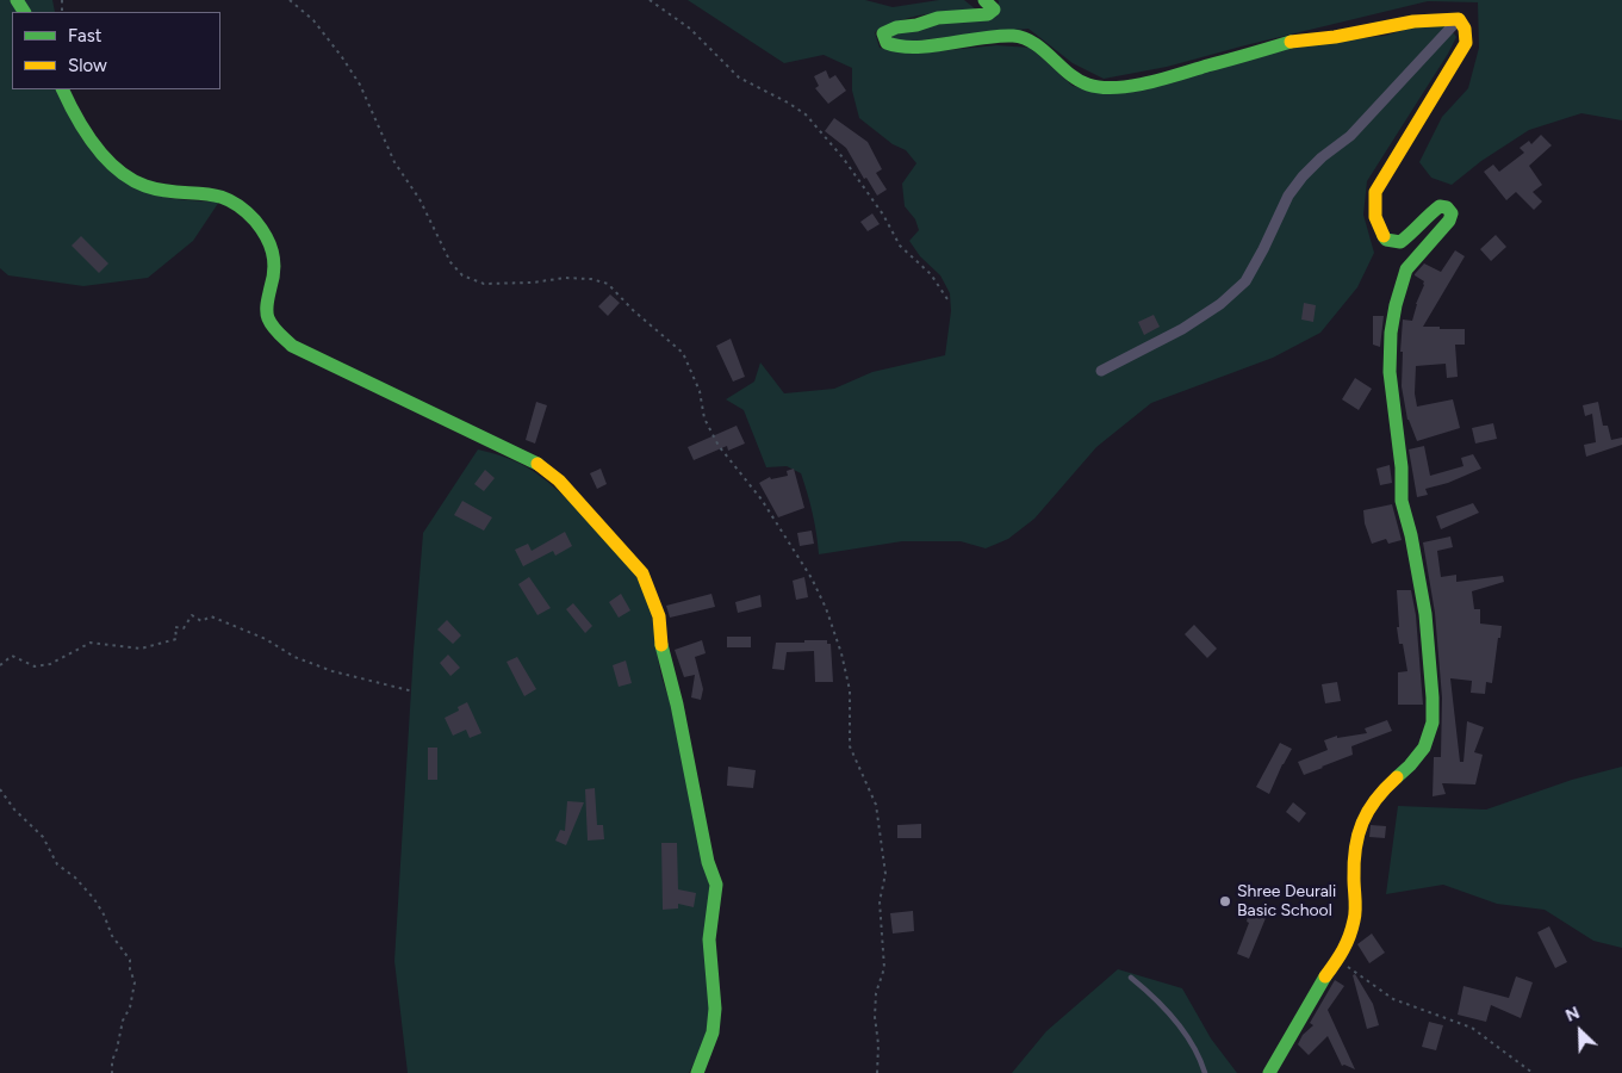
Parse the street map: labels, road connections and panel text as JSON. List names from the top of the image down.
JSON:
{
  "places": ["Shree Deurali Basic School"],
  "legend": ["Fast", "Slow"],
  "north": "top left"
}
